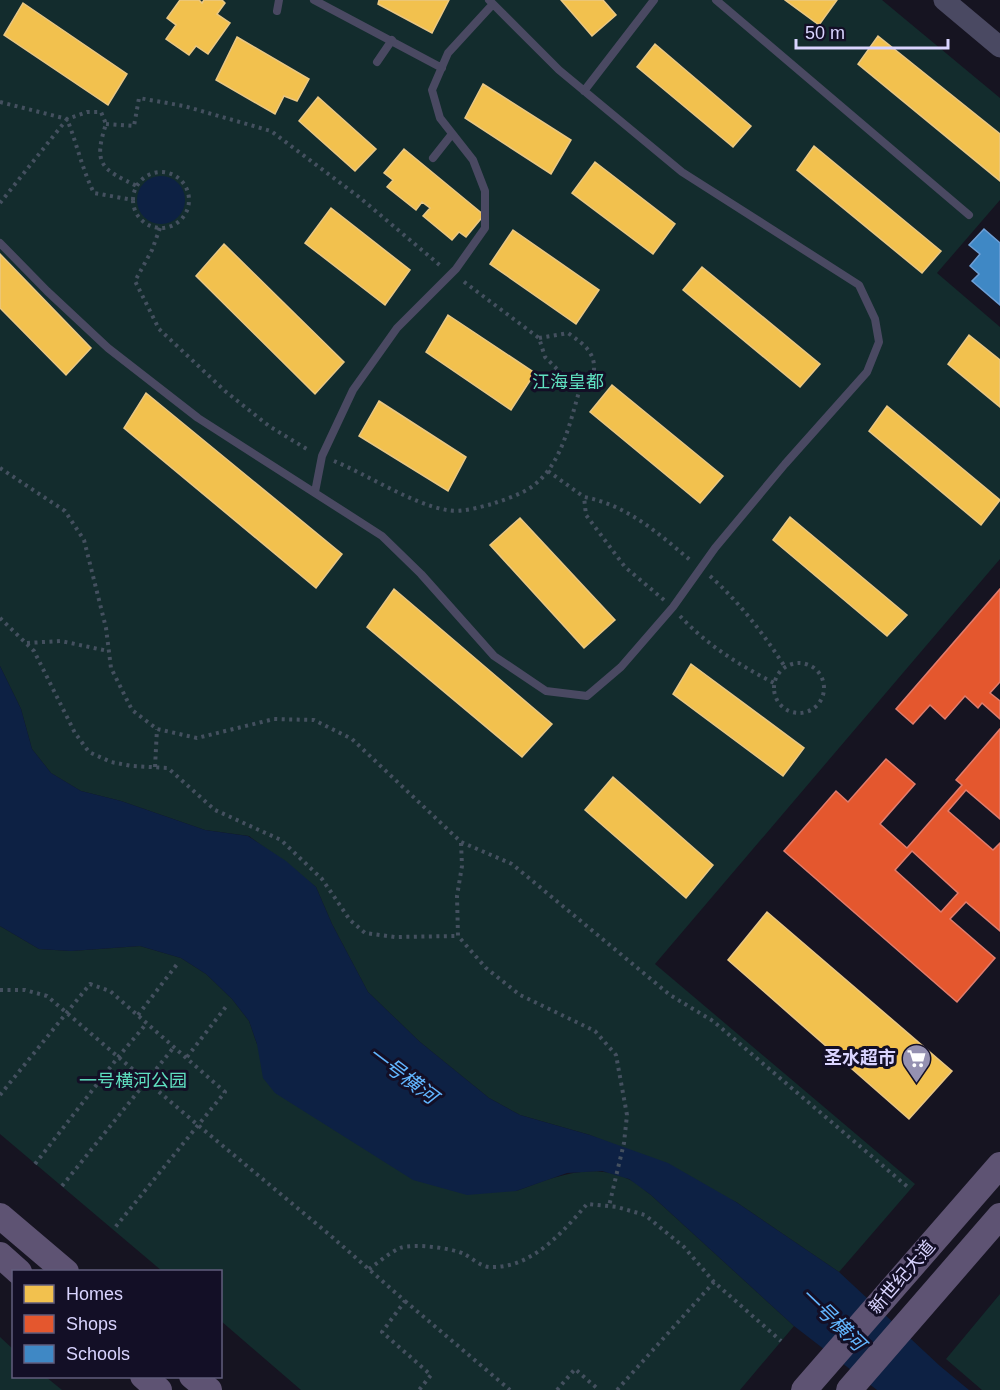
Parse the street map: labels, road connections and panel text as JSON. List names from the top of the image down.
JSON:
{
  "streets": {
    "main road": ["新世纪大道"]
  },
  "water": ["一号横河"],
  "parks": ["江海皇都", "一号横河公园"],
  "places": {
    "supermarket": ["圣水超市"]
  },
  "legend": ["Homes", "Shops", "Schools"],
  "scale_bar": "50 m"
}
